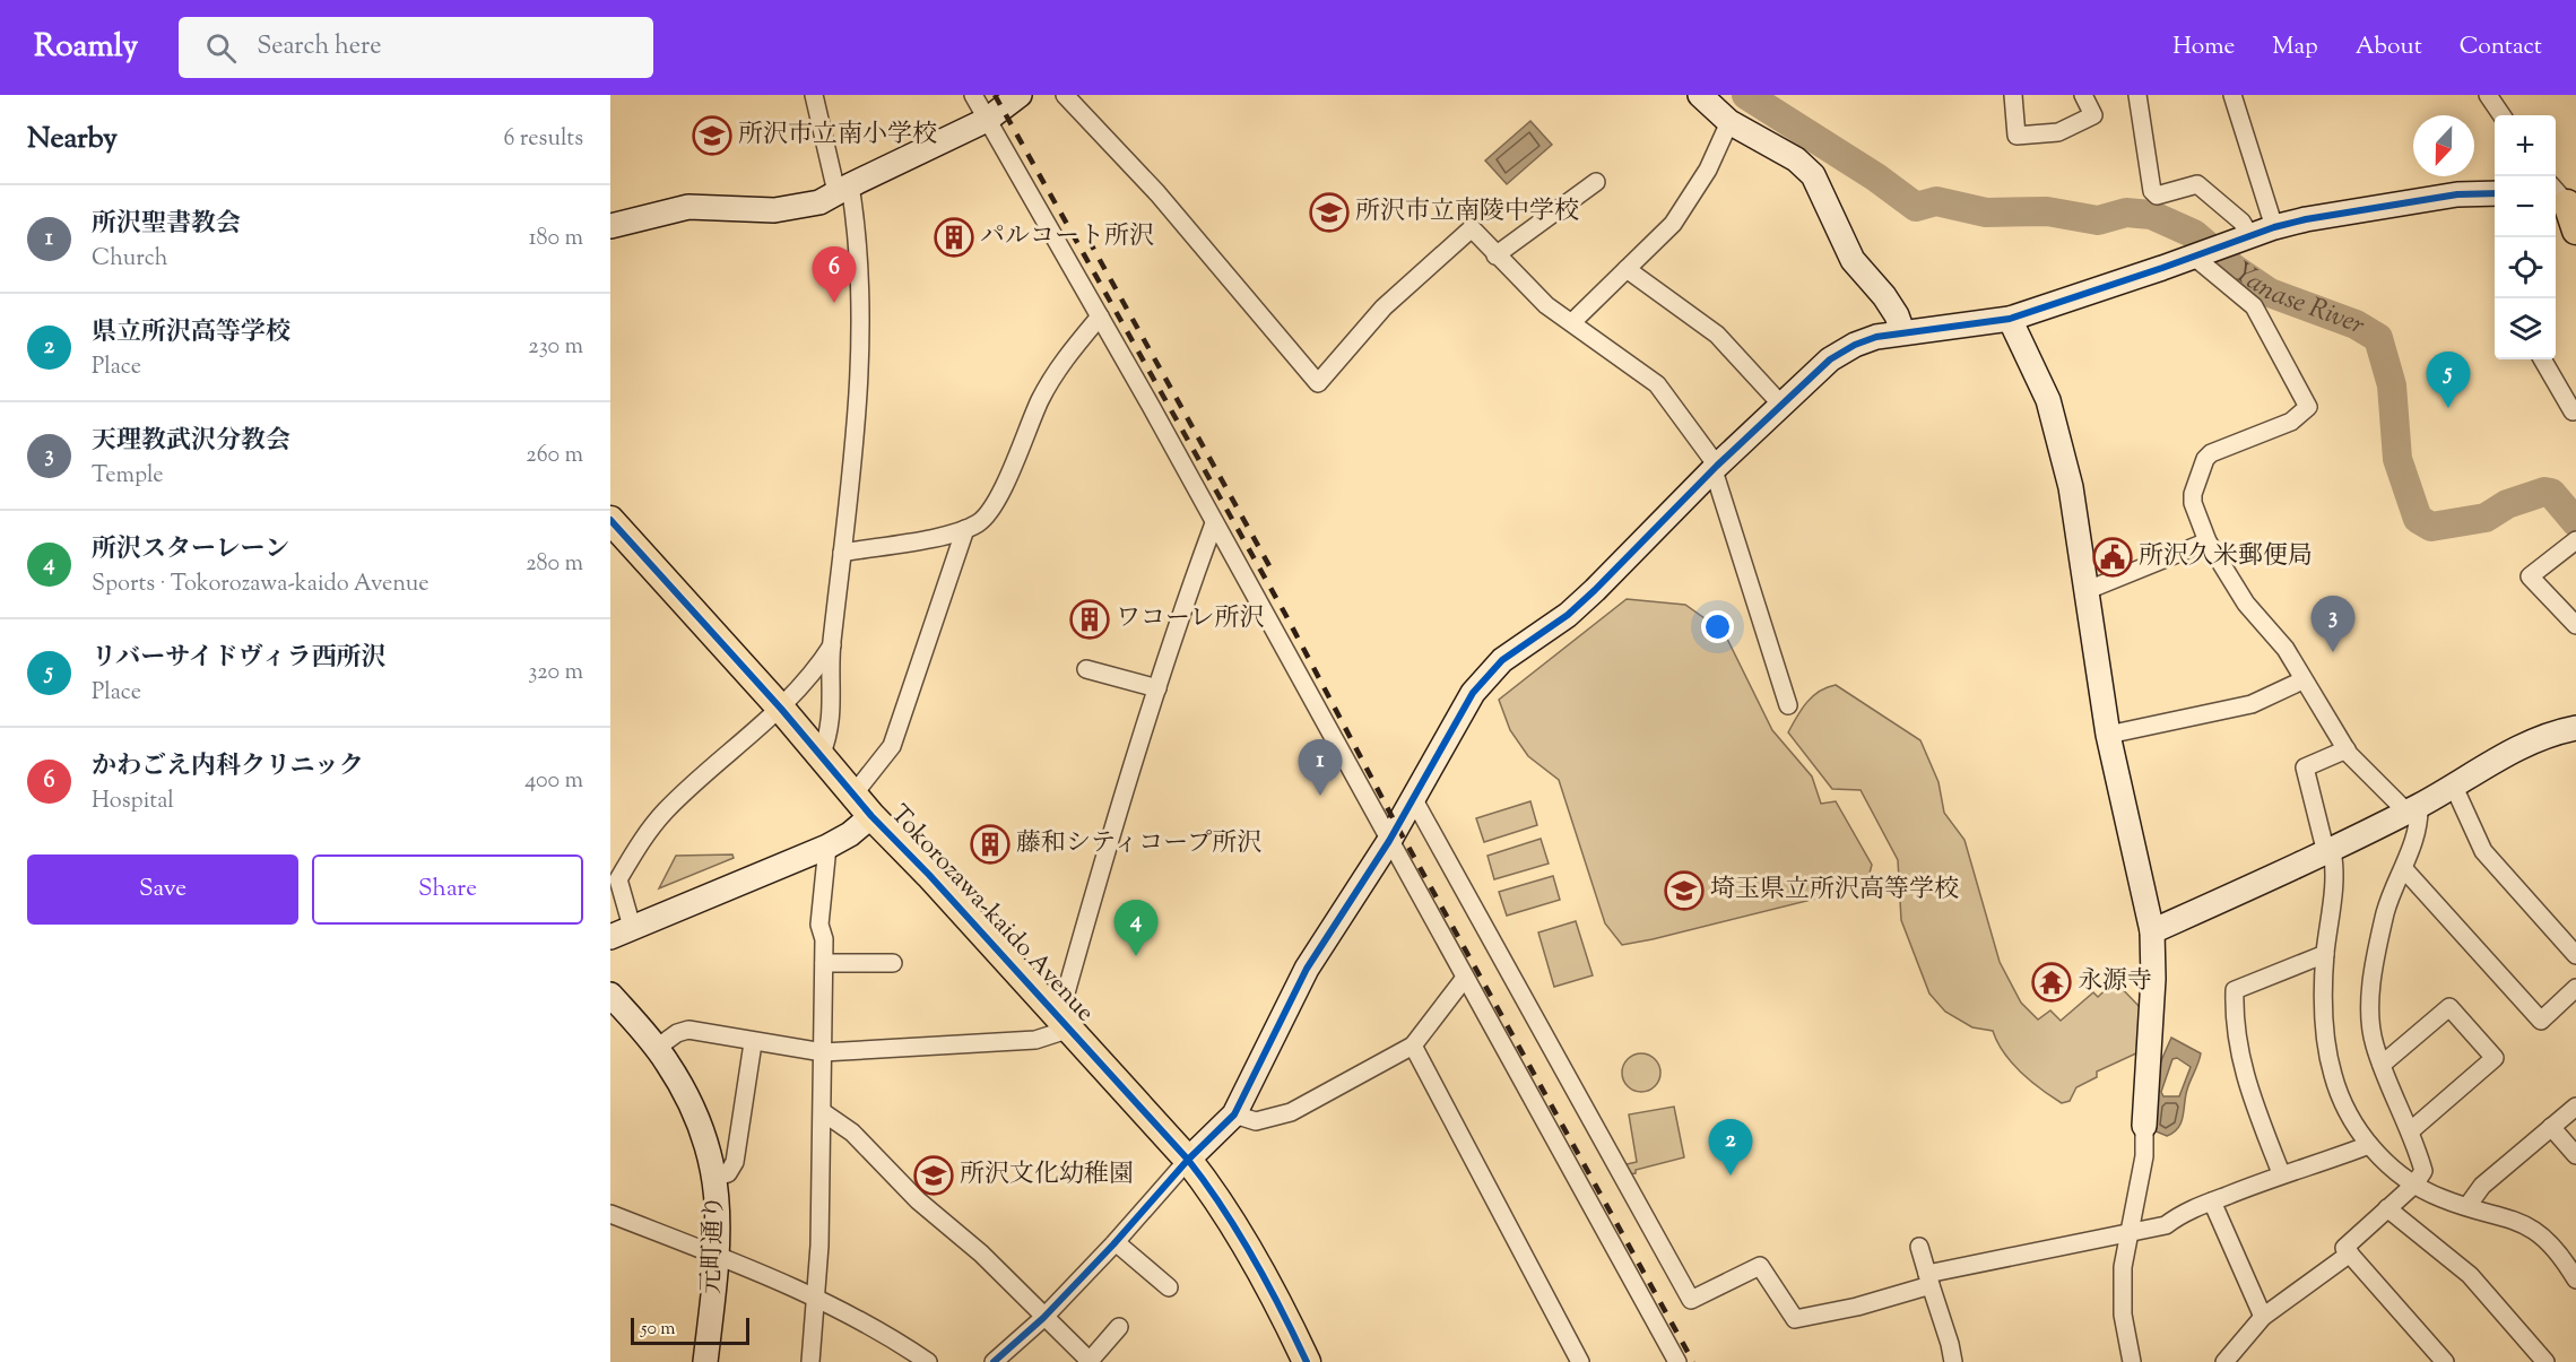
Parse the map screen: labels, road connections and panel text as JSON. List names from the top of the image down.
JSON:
{
  "streets": {
    "main road": ["Tokorozawa-kaido Avenue"],
    "street": ["元町通り"]
  },
  "water": ["Yanase River"],
  "places": {
    "school or university": [
      "所沢市立南小学校",
      "所沢市立南陵中学校",
      "埼玉県立所沢高等学校",
      "所沢文化幼稚園"
    ],
    "building": ["パルコート所沢", "ワコーレ所沢", "藤和シティコープ所沢"],
    "public building": ["所沢久米郵便局"],
    "temple": ["永源寺"]
  },
  "scale_bar": "50 m",
  "north": "bottom",
  "page": {
    "header": "Roamly",
    "search": "Search here",
    "nav": [
      "Home",
      "Map",
      "About",
      "Contact"
    ],
    "heading": ["Nearby", "6 results"],
    "map_buttons": ["+", "−"],
    "list": [
      {
        "mark": "1",
        "name": "所沢聖書教会",
        "note": "Church",
        "value": "180 m"
      },
      {
        "mark": "2",
        "name": "県立所沢高等学校",
        "note": "Place",
        "value": "230 m"
      },
      {
        "mark": "3",
        "name": "天理教武沢分教会",
        "note": "Temple",
        "value": "260 m"
      },
      {
        "mark": "4",
        "name": "所沢スターレーン",
        "note": "Sports · Tokorozawa-kaido Avenue",
        "value": "280 m"
      },
      {
        "mark": "5",
        "name": "リバーサイドヴィラ西所沢",
        "note": "Place",
        "value": "320 m"
      },
      {
        "mark": "6",
        "name": "かわごえ内科クリニック",
        "note": "Hospital",
        "value": "400 m"
      }
    ],
    "pins": [
      "6",
      "5",
      "3",
      "1",
      "4",
      "2"
    ],
    "buttons": ["Save", "Share"],
    "scale": "50 m"
  }
}
